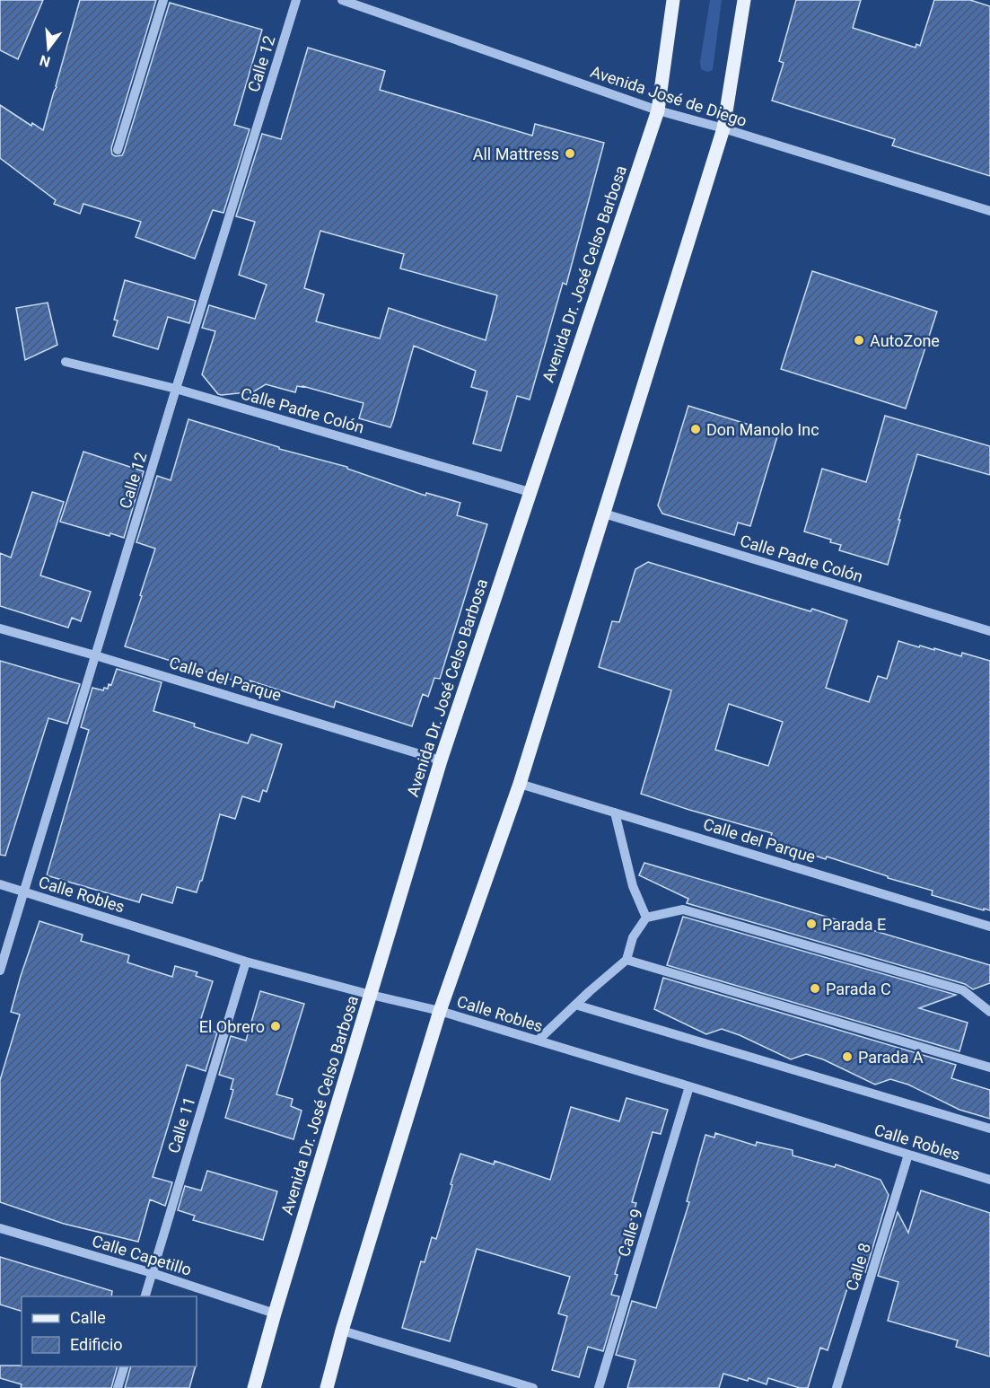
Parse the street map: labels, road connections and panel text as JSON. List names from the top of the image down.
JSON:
{
  "streets": {
    "main road": ["Avenida Dr. José Celso Barbosa"],
    "street": [
      "Calle 12",
      "Avenida José de Diego",
      "Calle Padre Colón",
      "Calle del Parque",
      "Calle Robles",
      "Calle 11",
      "Calle 9",
      "Calle Capetillo",
      "Calle 8"
    ]
  },
  "crossings": [
    ["Calle 12", "Calle Padre Colón"],
    ["Calle 12", "Calle del Parque"],
    ["Calle 12", "Calle Robles"],
    ["Avenida José de Diego", "Avenida Dr. José Celso Barbosa"],
    ["Avenida Dr. José Celso Barbosa", "Calle Padre Colón"],
    ["Avenida Dr. José Celso Barbosa", "Calle del Parque"],
    ["Avenida Dr. José Celso Barbosa", "Calle Robles"],
    ["Avenida Dr. José Celso Barbosa", "Calle Capetillo"],
    ["Calle Robles", "Calle 11"],
    ["Calle Robles", "Calle 9"],
    ["Calle Robles", "Calle 8"],
    ["Calle 11", "Calle Capetillo"]
  ],
  "places": [
    "All Mattress",
    "AutoZone",
    "Don Manolo Inc",
    "Parada E",
    "Parada C",
    "El Obrero",
    "Parada A"
  ],
  "legend": ["Calle", "Edificio"],
  "north": "bottom"
}
